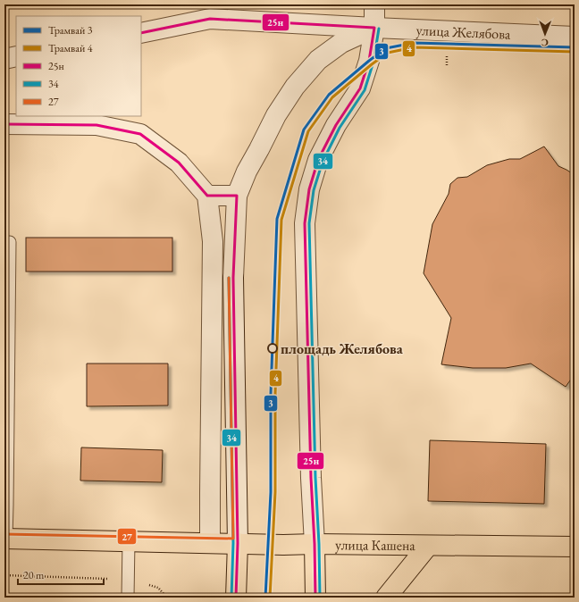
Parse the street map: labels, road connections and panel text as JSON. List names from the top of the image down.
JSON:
{
  "streets": {
    "main road": ["улица Кашена"],
    "street": ["улица Желябова"]
  },
  "places": ["площадь Желябова"],
  "lines": [
    "transit line 25н",
    "transit line 34",
    "tram line 3",
    "tram line 4",
    "transit line 27"
  ],
  "legend": [
    "Трамвай 3",
    "Трамвай 4",
    "25н",
    "34",
    "27"
  ],
  "scale_bar": "20 m",
  "north": "bottom"
}
